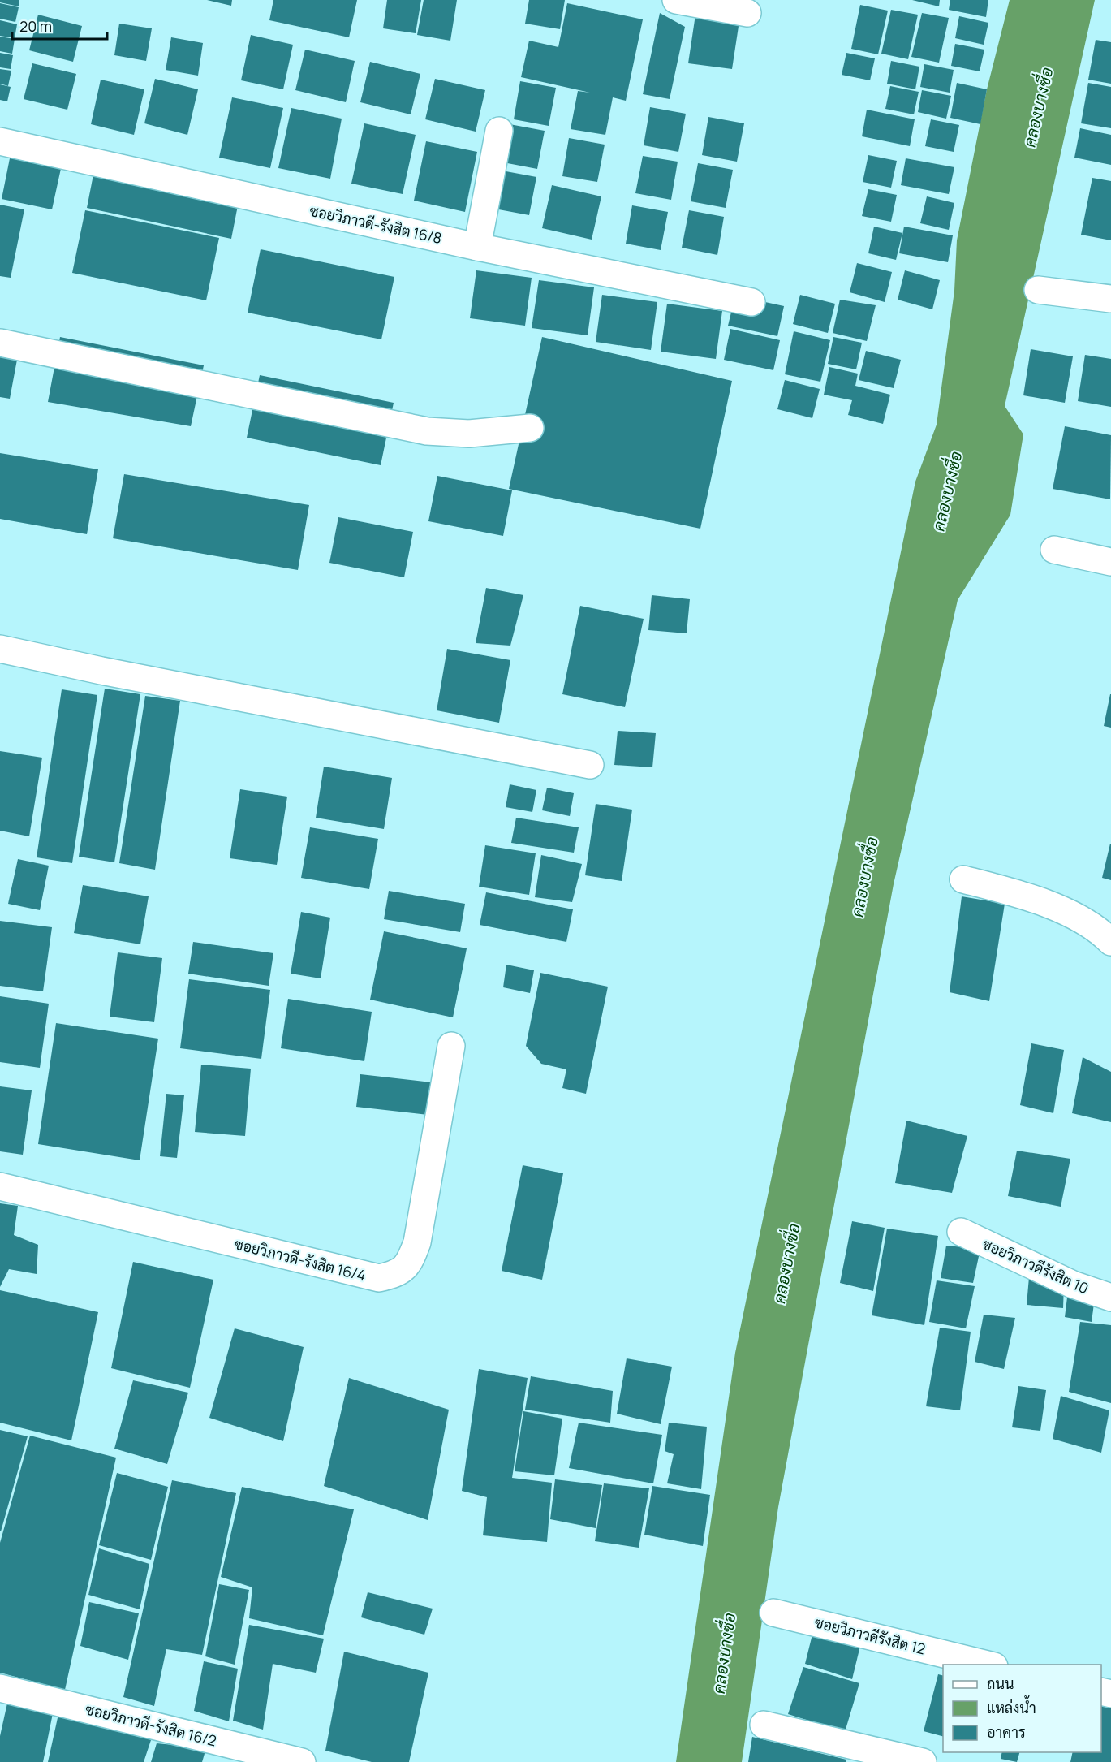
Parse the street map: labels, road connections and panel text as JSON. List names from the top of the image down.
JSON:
{
  "streets": {
    "street": [
      "ซอยวิภาวดี-รังสิต 16/8",
      "ซอยวิภาวดี-รังสิต 16/4",
      "ซอยวิภาวดีรังสิต 10",
      "ซอยวิภาวดีรังสิต 12",
      "ซอยวิภาวดี-รังสิต 16/2"
    ]
  },
  "water": ["คลองบางซื่อ"],
  "legend": ["ถนน", "แหล่งน้ำ", "อาคาร"],
  "scale_bar": "20 m"
}
